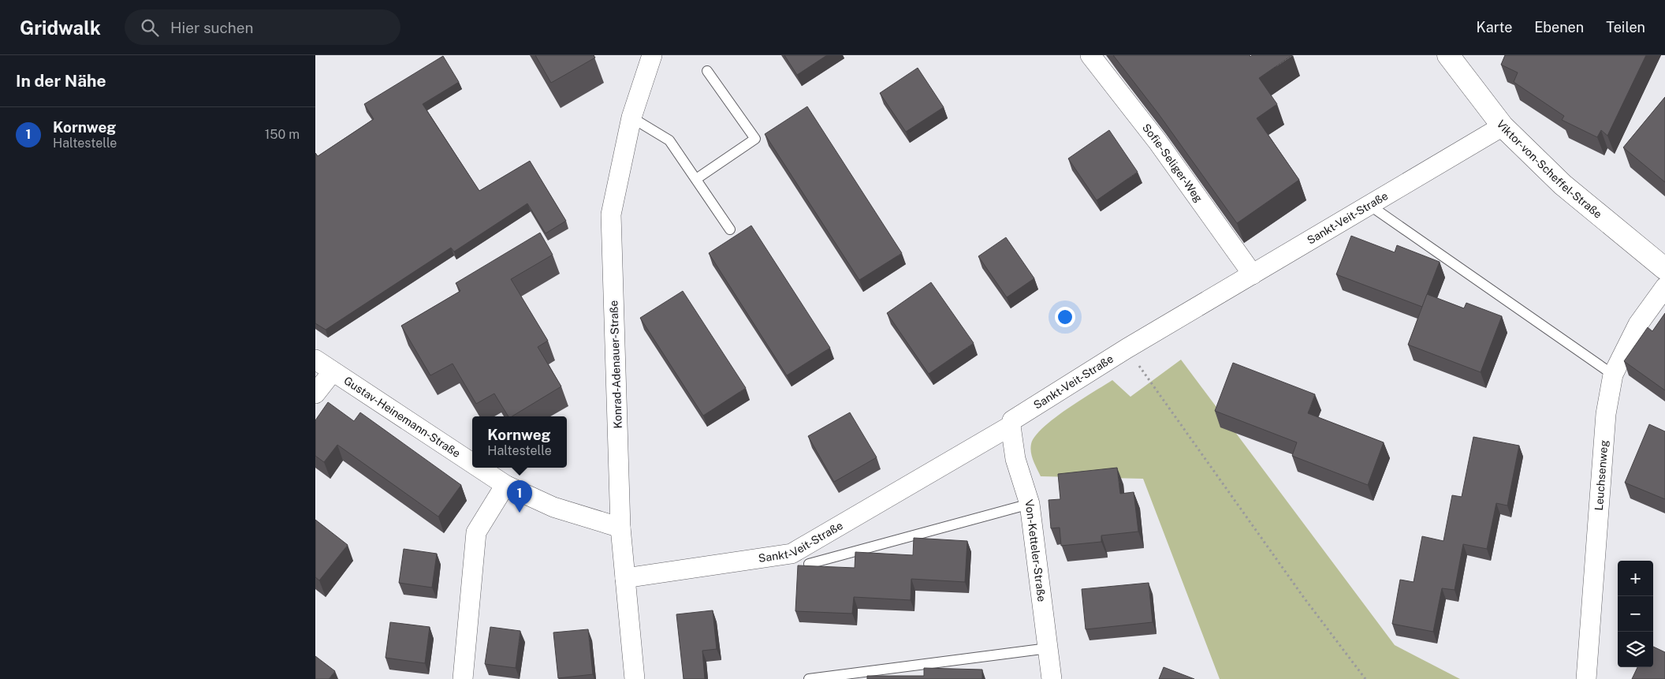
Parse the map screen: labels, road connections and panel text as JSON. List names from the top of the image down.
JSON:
{
  "streets": {
    "street": [
      "Sofie-Seliger-Weg",
      "Viktor-von-Scheffel-Straße",
      "Sankt-Veit-Straße",
      "Konrad-Adenauer-Straße",
      "Gustav-Heinemann-Straße",
      "Leuchsenweg",
      "Von-Ketteler-Straße"
    ]
  },
  "crossings": [
    ["Sofie-Seliger-Weg", "Sankt-Veit-Straße"],
    ["Viktor-von-Scheffel-Straße", "Sankt-Veit-Straße"],
    ["Sankt-Veit-Straße", "Konrad-Adenauer-Straße"],
    ["Sankt-Veit-Straße", "Von-Ketteler-Straße"],
    ["Konrad-Adenauer-Straße", "Gustav-Heinemann-Straße"]
  ],
  "page": {
    "header": "Gridwalk",
    "search": "Hier suchen",
    "nav": ["Karte", "Ebenen", "Teilen"],
    "heading": "In der Nähe",
    "list": [
      {
        "mark": "1",
        "name": "Kornweg",
        "note": "Haltestelle",
        "value": "150 m"
      }
    ],
    "popup": ["Kornweg", "Haltestelle"],
    "pins": "1",
    "map_buttons": ["+", "−"]
  }
}
